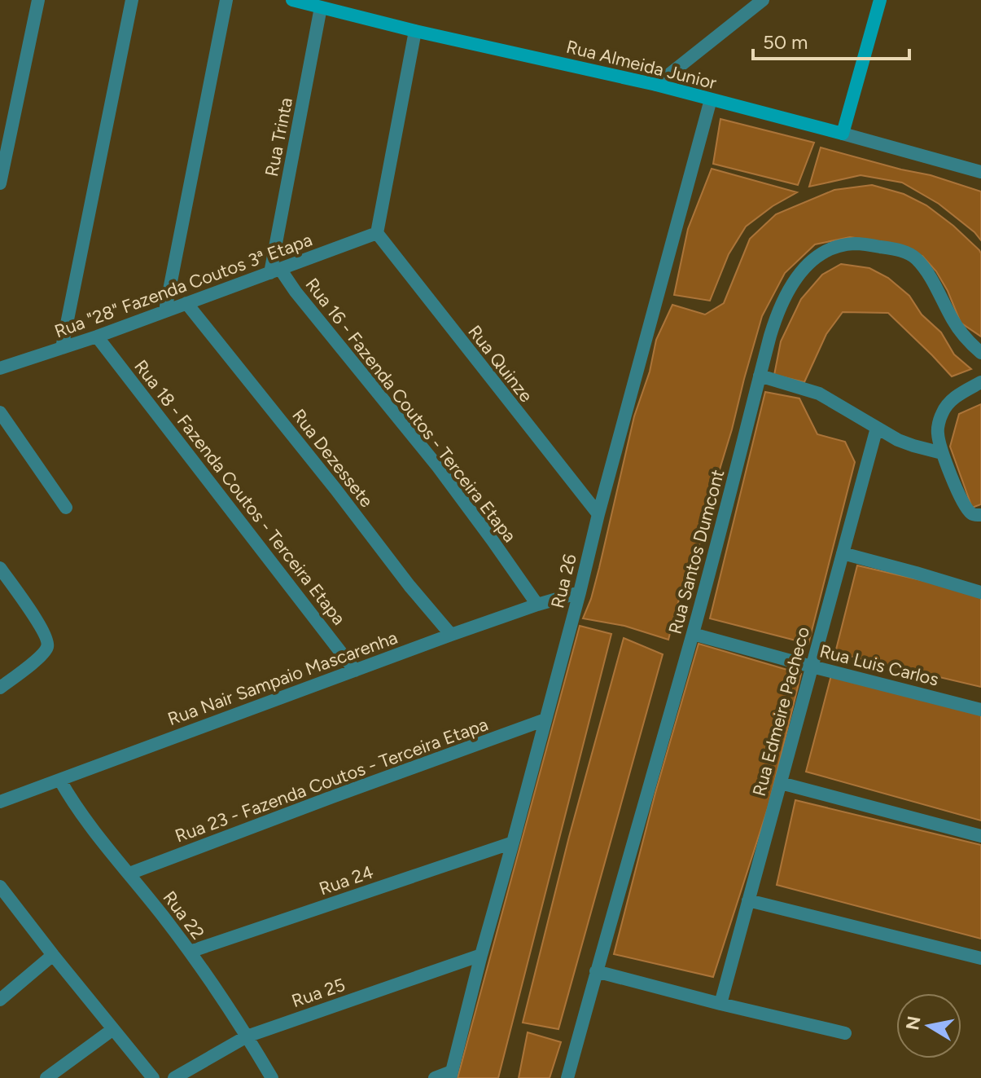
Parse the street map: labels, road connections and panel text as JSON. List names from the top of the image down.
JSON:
{
  "streets": {
    "main road": ["Rua Almeida Junior"],
    "street": [
      "Rua Trinta",
      "Rua \"28\" Fazenda Coutos 3ª Etapa",
      "Rua Quinze",
      "Rua 16 - Fazenda Coutos - Terceira Etapa",
      "Rua Dezessete",
      "Rua 18 - Fazenda Coutos - Terceira Etapa",
      "Rua Santos Dumcont",
      "Rua 26",
      "Rua Luis Carlos",
      "Rua Nair Sampaio Mascarenha",
      "Rua Edmeire Pacheco",
      "Rua 23 - Fazenda Coutos - Terceira Etapa",
      "Rua 24",
      "Rua 22",
      "Rua 25"
    ]
  },
  "crossings": [
    ["Rua Almeida Junior", "Rua Trinta"],
    ["Rua Almeida Junior", "Rua 26"],
    ["Rua Trinta", "Rua \"28\" Fazenda Coutos 3ª Etapa"],
    ["Rua Trinta", "Rua 16 - Fazenda Coutos - Terceira Etapa"],
    ["Rua \"28\" Fazenda Coutos 3ª Etapa", "Rua Quinze"],
    ["Rua \"28\" Fazenda Coutos 3ª Etapa", "Rua 16 - Fazenda Coutos - Terceira Etapa"],
    ["Rua \"28\" Fazenda Coutos 3ª Etapa", "Rua Dezessete"],
    ["Rua \"28\" Fazenda Coutos 3ª Etapa", "Rua 18 - Fazenda Coutos - Terceira Etapa"],
    ["Rua Quinze", "Rua 26"],
    ["Rua 16 - Fazenda Coutos - Terceira Etapa", "Rua Nair Sampaio Mascarenha"],
    ["Rua Dezessete", "Rua Nair Sampaio Mascarenha"],
    ["Rua 18 - Fazenda Coutos - Terceira Etapa", "Rua Nair Sampaio Mascarenha"],
    ["Rua Santos Dumcont", "Rua Luis Carlos"],
    ["Rua 26", "Rua Nair Sampaio Mascarenha"],
    ["Rua 26", "Rua 23 - Fazenda Coutos - Terceira Etapa"],
    ["Rua 26", "Rua 24"],
    ["Rua 26", "Rua 25"],
    ["Rua Luis Carlos", "Rua Edmeire Pacheco"],
    ["Rua Nair Sampaio Mascarenha", "Rua 22"],
    ["Rua 23 - Fazenda Coutos - Terceira Etapa", "Rua 22"],
    ["Rua 24", "Rua 22"],
    ["Rua 22", "Rua 25"]
  ],
  "scale_bar": "50 m",
  "north": "left"
}
